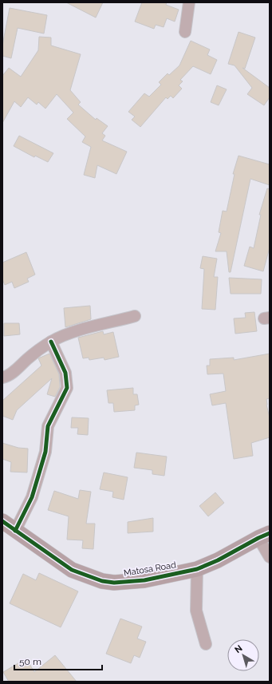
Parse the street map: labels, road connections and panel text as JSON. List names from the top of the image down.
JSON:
{
  "streets": {
    "street": ["Matosa Road"]
  },
  "scale_bar": "50 m",
  "north": "top left"
}
